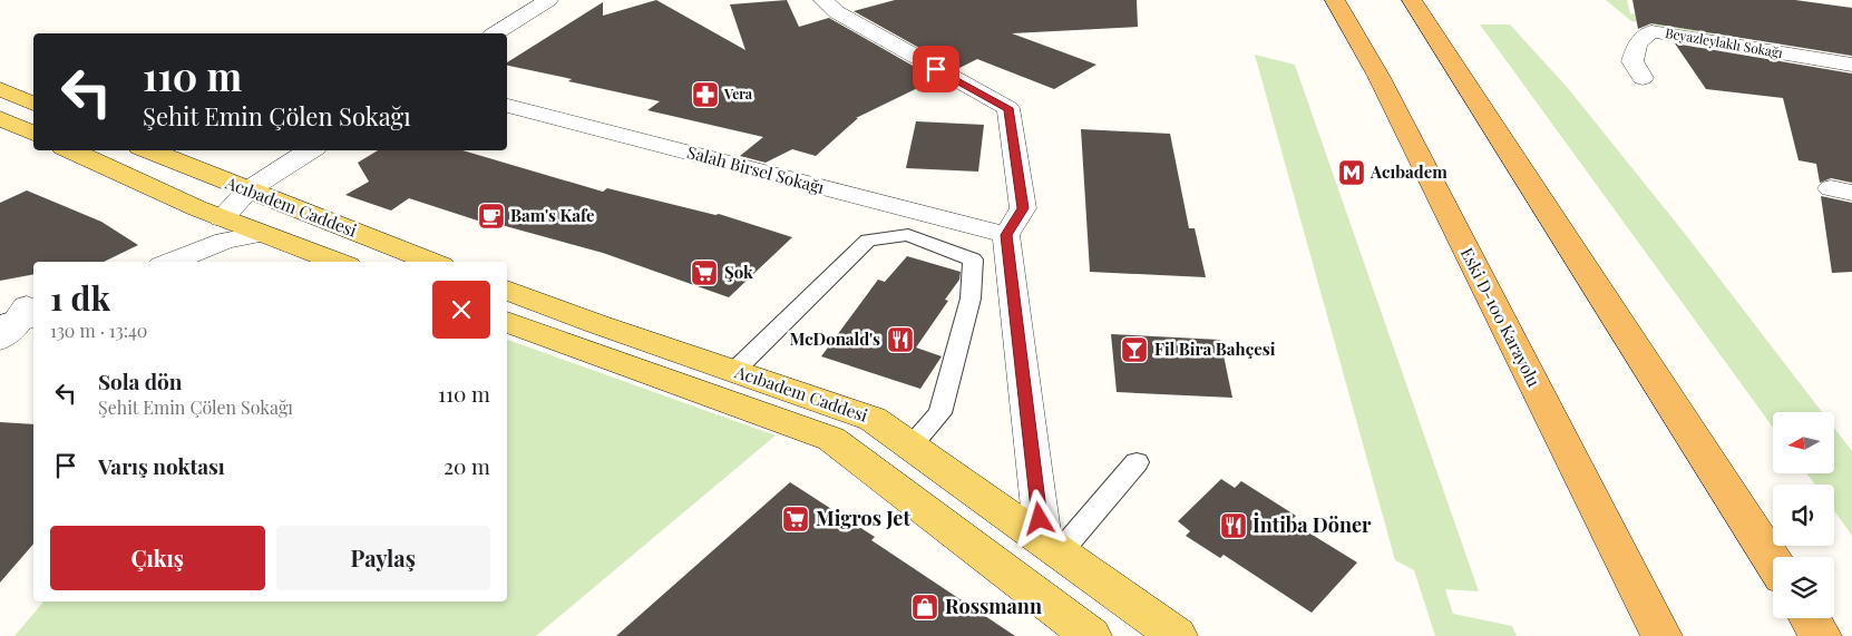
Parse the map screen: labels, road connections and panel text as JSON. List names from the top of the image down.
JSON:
{
  "streets": {
    "highway": ["Eski D-100 Karayolu"],
    "main road": ["Acıbadem Caddesi"],
    "street": ["Beyazleylaklı Sokağı", "Salah Birsel Sokağı"]
  },
  "places": {
    "pharmacy": ["Vera"],
    "metro station": ["Acıbadem"],
    "cafe": ["Bam's Kafe"],
    "supermarket": ["Şok", "Migros Jet"],
    "restaurant": ["McDonald's", "İntiba Döner"],
    "bar": ["Fil Bira Bahçesi"],
    "shop": ["Rossmann"]
  },
  "north": "left",
  "page": {
    "turn": ["110 m", "Şehit Emin Çölen Sokağı"],
    "heading": ["1 dk", "130 m · 13:40"],
    "list": [
      {
        "name": "Sola dön",
        "note": "Şehit Emin Çölen Sokağı",
        "value": "110 m"
      },
      {
        "name": "Varış noktası",
        "value": "20 m"
      }
    ],
    "buttons": ["Çıkış", "Paylaş"]
  }
}
